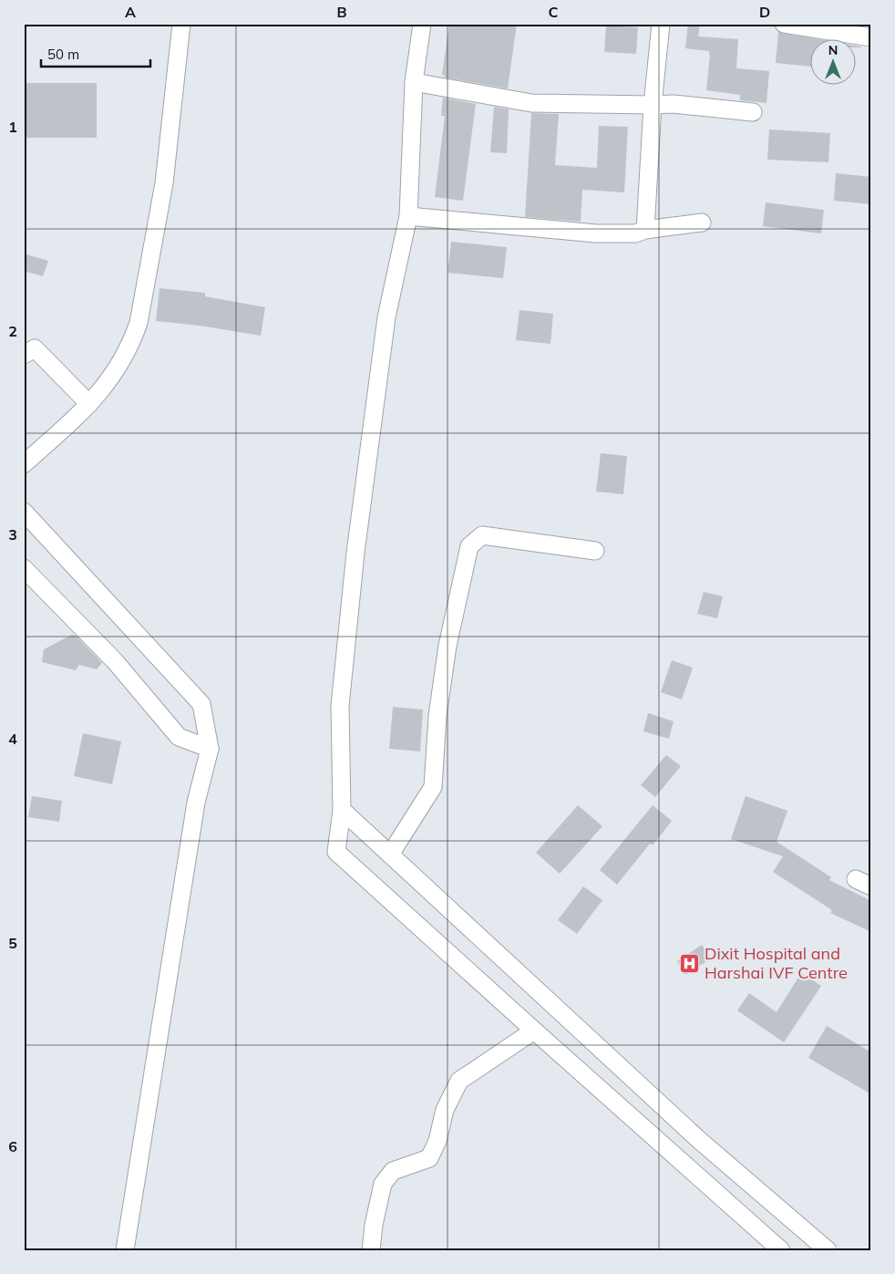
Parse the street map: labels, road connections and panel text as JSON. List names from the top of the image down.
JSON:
{
  "places": {
    "hospital": ["Dixit Hospital and Harshai IVF Centre"]
  },
  "scale_bar": "50 m",
  "north": "top",
  "grid": {
    "columns": [
      "A",
      "B",
      "C",
      "D"
    ],
    "rows": [
      "1",
      "2",
      "3",
      "4",
      "5",
      "6"
    ]
  }
}
